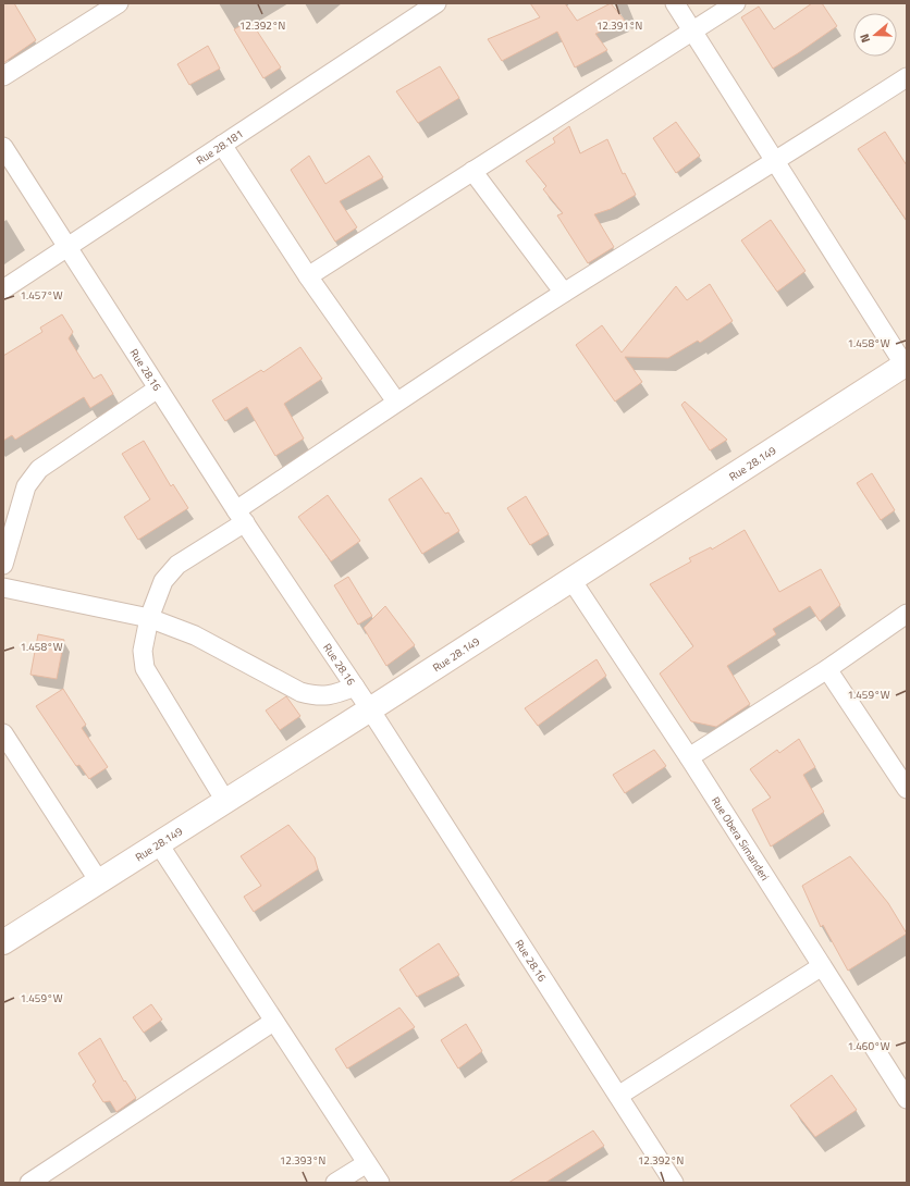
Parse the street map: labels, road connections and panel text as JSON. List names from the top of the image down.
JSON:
{
  "streets": {
    "street": [
      "Rue 28.181",
      "Rue 28.16",
      "Rue 28.149",
      "Rue Obera Simanderi"
    ]
  },
  "crossings": [
    ["Rue 28.181", "Rue 28.16"],
    ["Rue 28.16", "Rue 28.149"],
    ["Rue 28.149", "Rue Obera Simanderi"]
  ],
  "north": "left",
  "coordinates": [
    "12.392°N",
    "12.391°N",
    "1.457°W",
    "1.458°W",
    "1.459°W",
    "1.460°W",
    "12.393°N"
  ]
}
